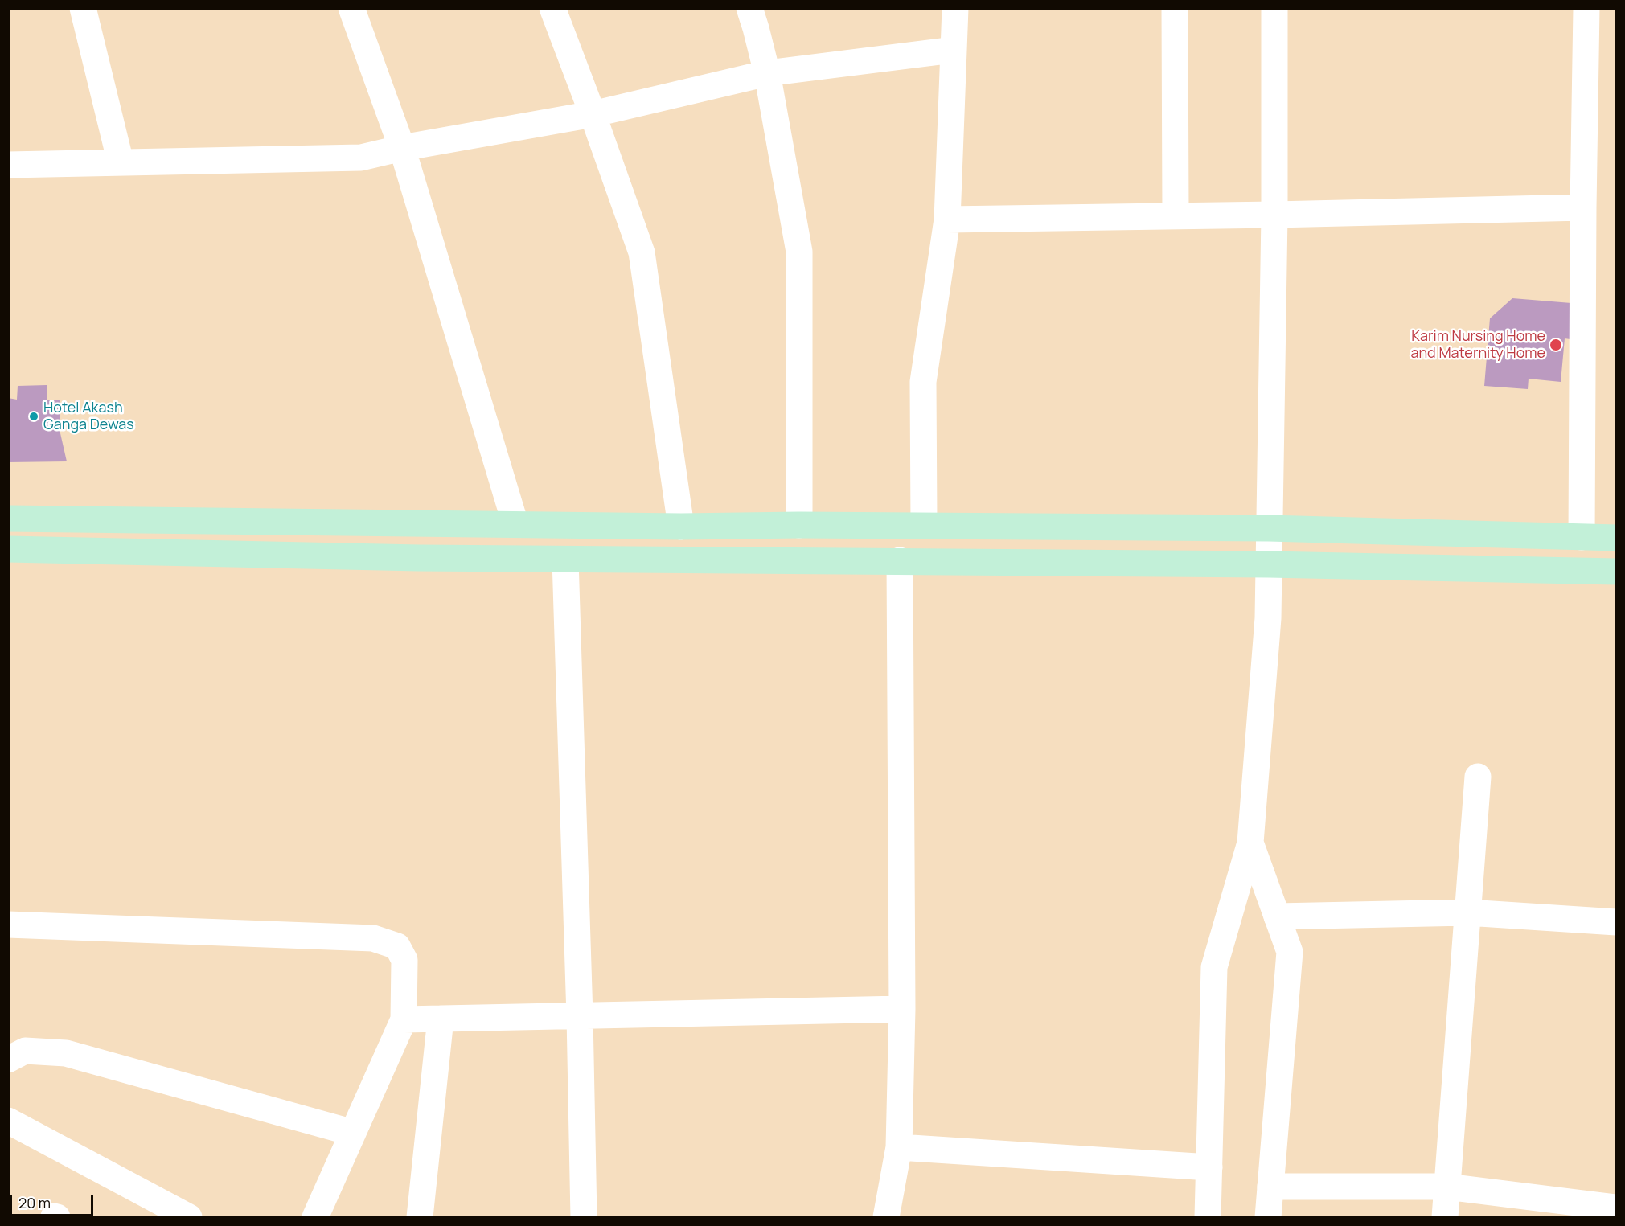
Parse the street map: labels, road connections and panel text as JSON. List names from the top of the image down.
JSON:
{
  "places": ["Karim Nursing Home and Maternity Home", "Hotel Akash Ganga Dewas"],
  "scale_bar": "20 m"
}
